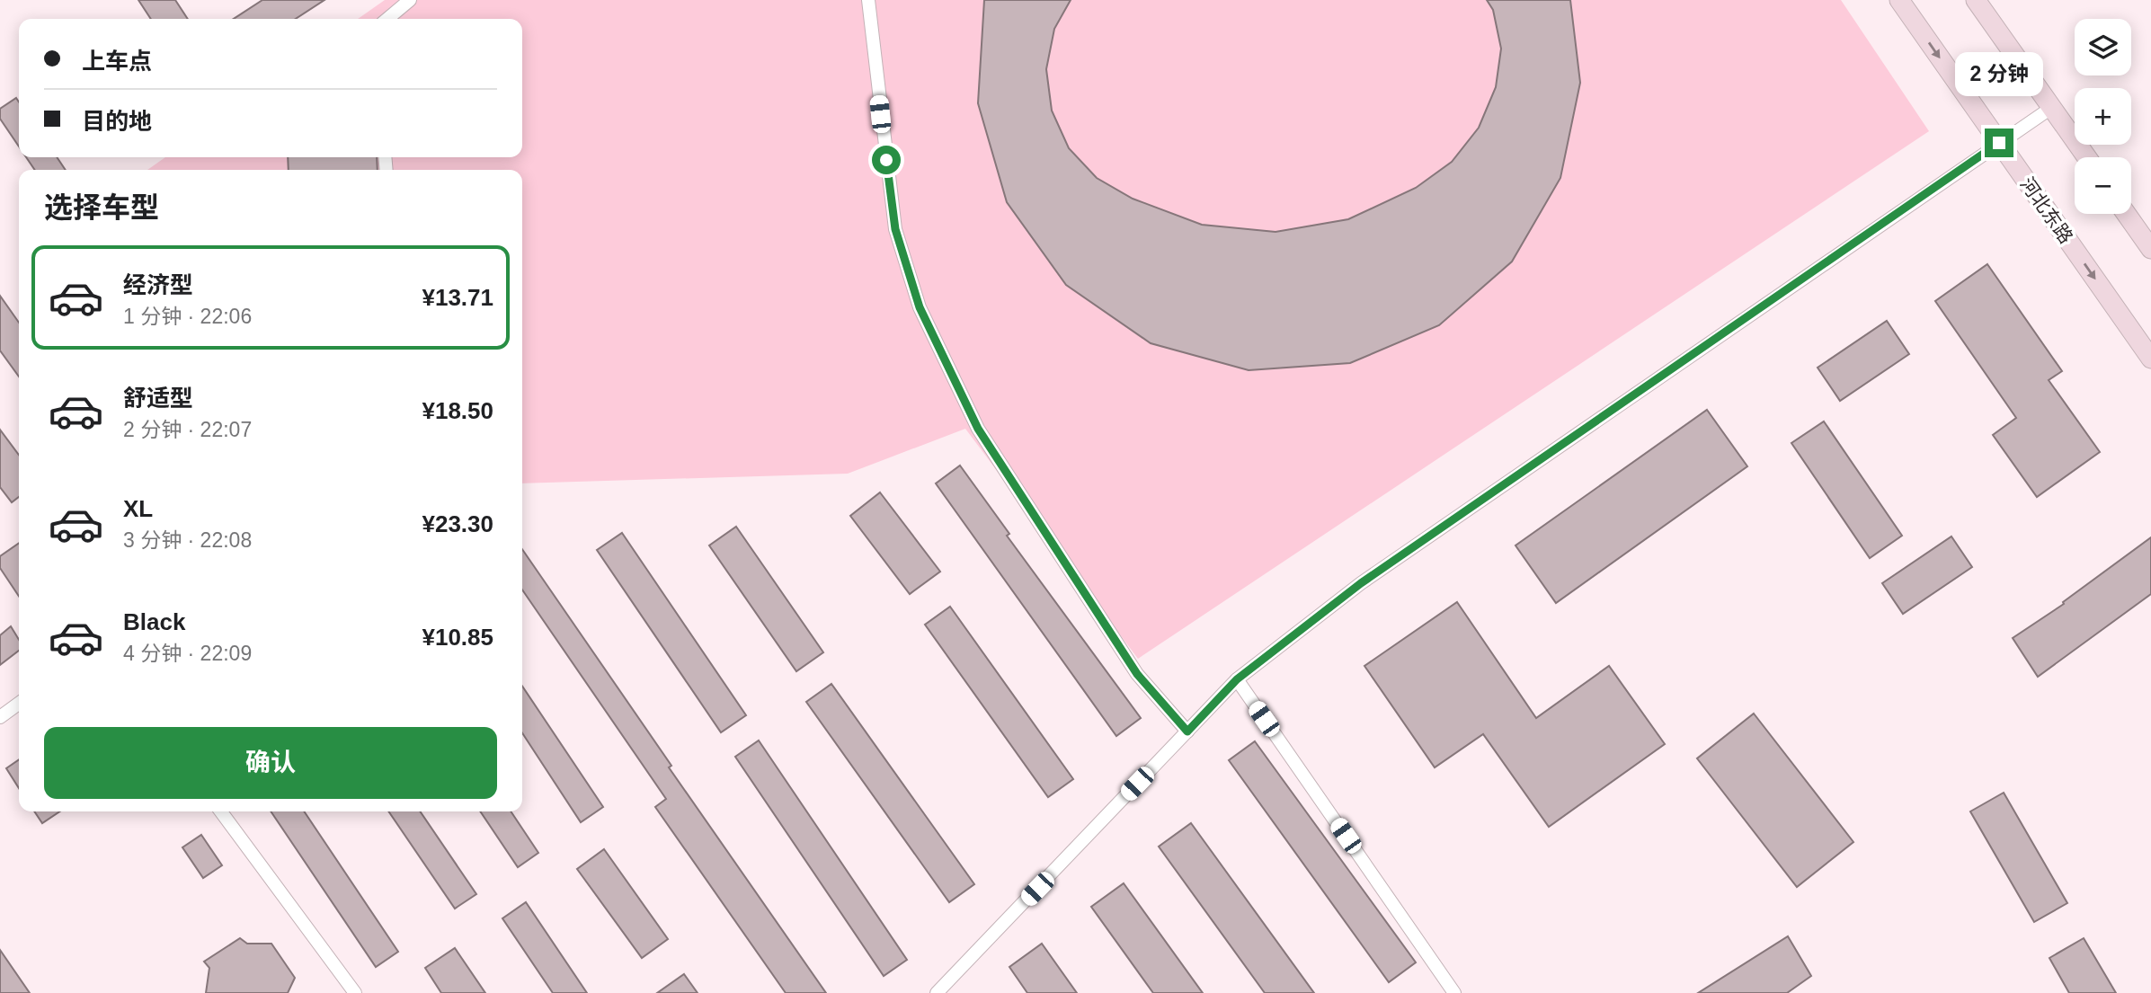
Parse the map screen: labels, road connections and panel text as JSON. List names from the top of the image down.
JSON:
{
  "streets": {
    "main road": ["河北东路"]
  },
  "page": {
    "map_buttons": ["+", "−"],
    "banner": ["上车点", "目的地"],
    "bubble": "2 分钟",
    "heading": "选择车型",
    "list": [
      {
        "name": "经济型",
        "note": "1 分钟 · 22:06",
        "value": "¥13.71"
      },
      {
        "name": "舒适型",
        "note": "2 分钟 · 22:07",
        "value": "¥18.50"
      },
      {
        "name": "XL",
        "note": "3 分钟 · 22:08",
        "value": "¥23.30"
      },
      {
        "name": "Black",
        "note": "4 分钟 · 22:09",
        "value": "¥10.85"
      }
    ],
    "buttons": "确认"
  }
}
